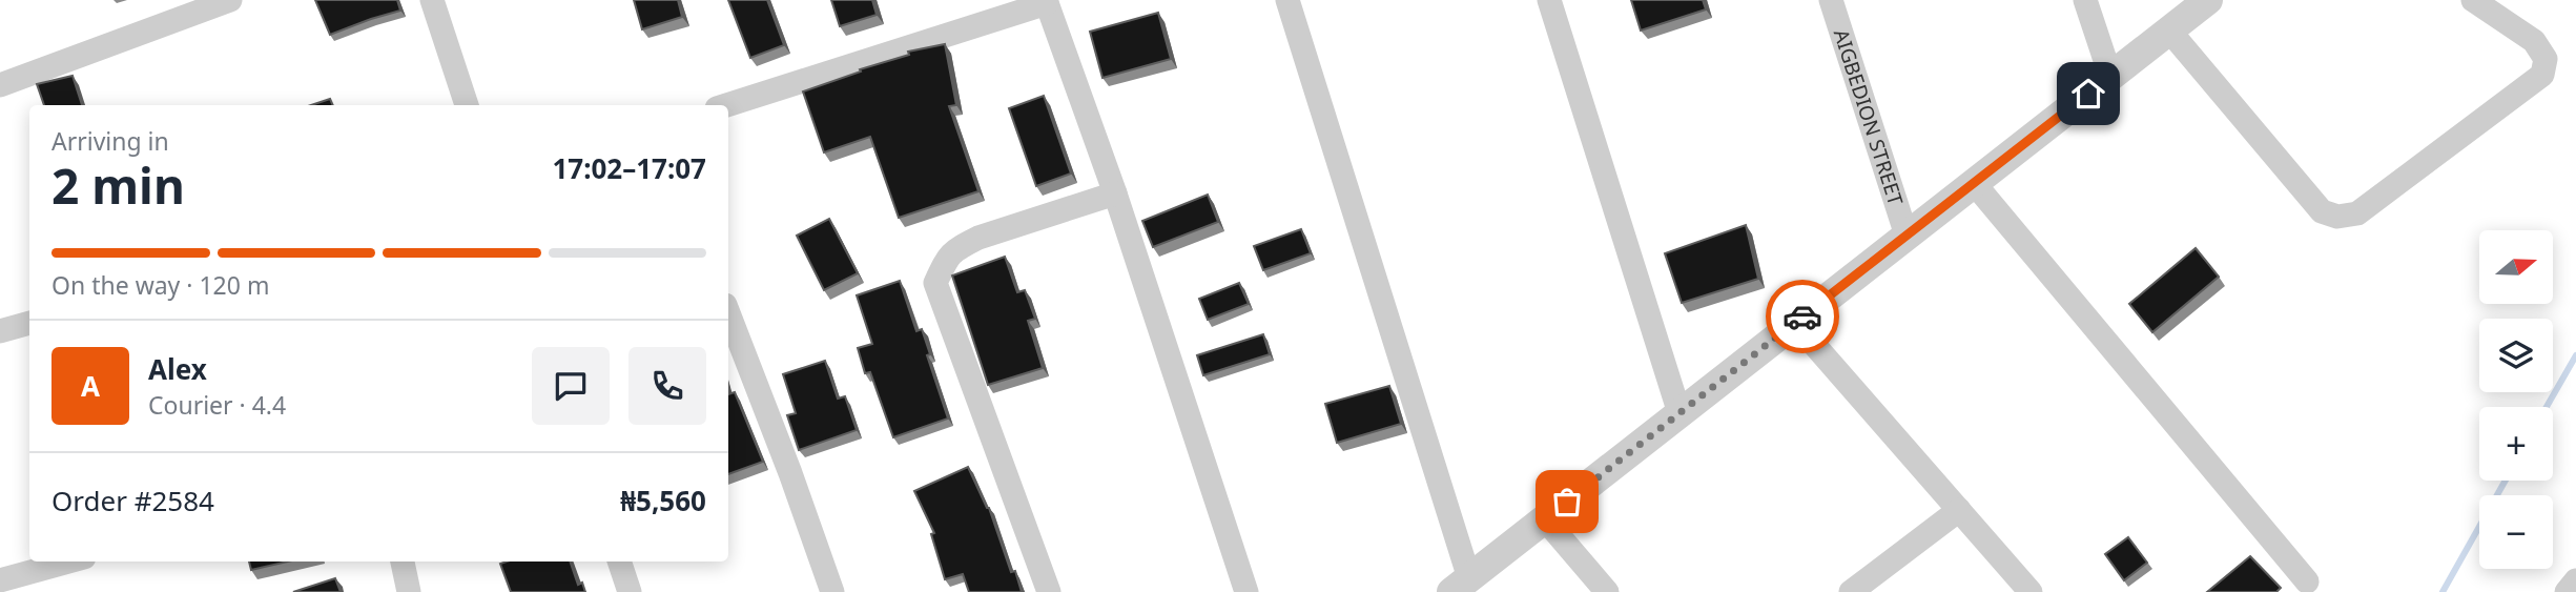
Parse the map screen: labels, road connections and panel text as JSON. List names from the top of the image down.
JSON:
{
  "streets": {
    "street": ["AIGBEDION STREET"]
  },
  "north": "right",
  "page": {
    "heading": ["2 min", "Arriving in", "17:02–17:07"],
    "panel": [
      "Alex",
      "Courier · 4.4",
      "Order #2584",
      "₦5,560"
    ],
    "map_buttons": ["+", "−"],
    "bar": "On the way · 120 m",
    "round": "A"
  }
}
